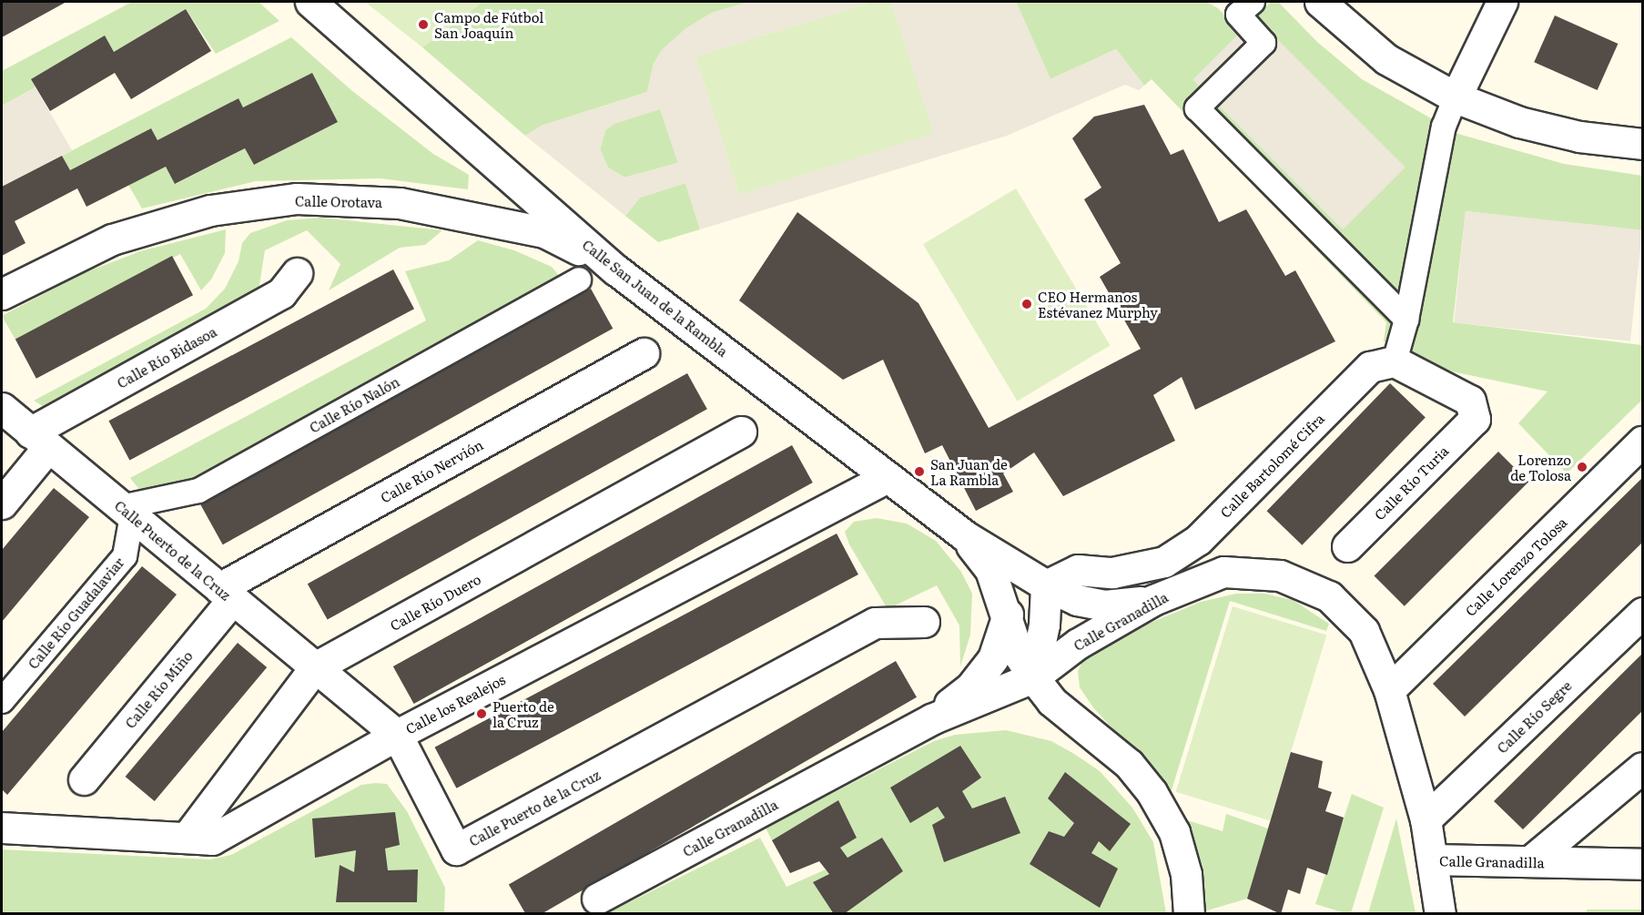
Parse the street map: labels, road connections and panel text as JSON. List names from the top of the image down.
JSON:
{
  "streets": {
    "street": [
      "Calle Orotava",
      "Calle San Juan de la Rambla",
      "Calle Río Bidasoa",
      "Calle Río Nalón",
      "Calle Bartolomé Cifra",
      "Calle Río Nervión",
      "Calle Río Turia",
      "Calle Puerto de la Cruz",
      "Calle Lorenzo Tolosa",
      "Calle Río Duero",
      "Calle Río Guadalaviar",
      "Calle Granadilla",
      "Calle Río Miño",
      "Calle los Realejos",
      "Calle Río Segre"
    ]
  },
  "crossings": [
    ["Calle Orotava", "Calle San Juan de la Rambla"],
    ["Calle San Juan de la Rambla", "Calle Bartolomé Cifra"],
    ["Calle San Juan de la Rambla", "Calle Granadilla"],
    ["Calle San Juan de la Rambla", "Calle los Realejos"],
    ["Calle Río Bidasoa", "Calle Puerto de la Cruz"],
    ["Calle Río Nalón", "Calle Puerto de la Cruz"],
    ["Calle Río Nalón", "Calle Río Guadalaviar"],
    ["Calle Bartolomé Cifra", "Calle Río Turia"],
    ["Calle Río Nervión", "Calle Puerto de la Cruz"],
    ["Calle Río Nervión", "Calle Río Miño"],
    ["Calle Puerto de la Cruz", "Calle Río Duero"],
    ["Calle Puerto de la Cruz", "Calle Río Guadalaviar"],
    ["Calle Puerto de la Cruz", "Calle Río Miño"],
    ["Calle Puerto de la Cruz", "Calle los Realejos"],
    ["Calle Lorenzo Tolosa", "Calle Granadilla"],
    ["Calle Río Duero", "Calle los Realejos"],
    ["Calle Granadilla", "Calle Río Segre"]
  ],
  "places": [
    "Campo de Fútbol San Joaquín",
    "CEO Hermanos Estévanez Murphy",
    "Lorenzo de Tolosa",
    "San Juan de La Rambla",
    "Puerto de la Cruz"
  ]
}
